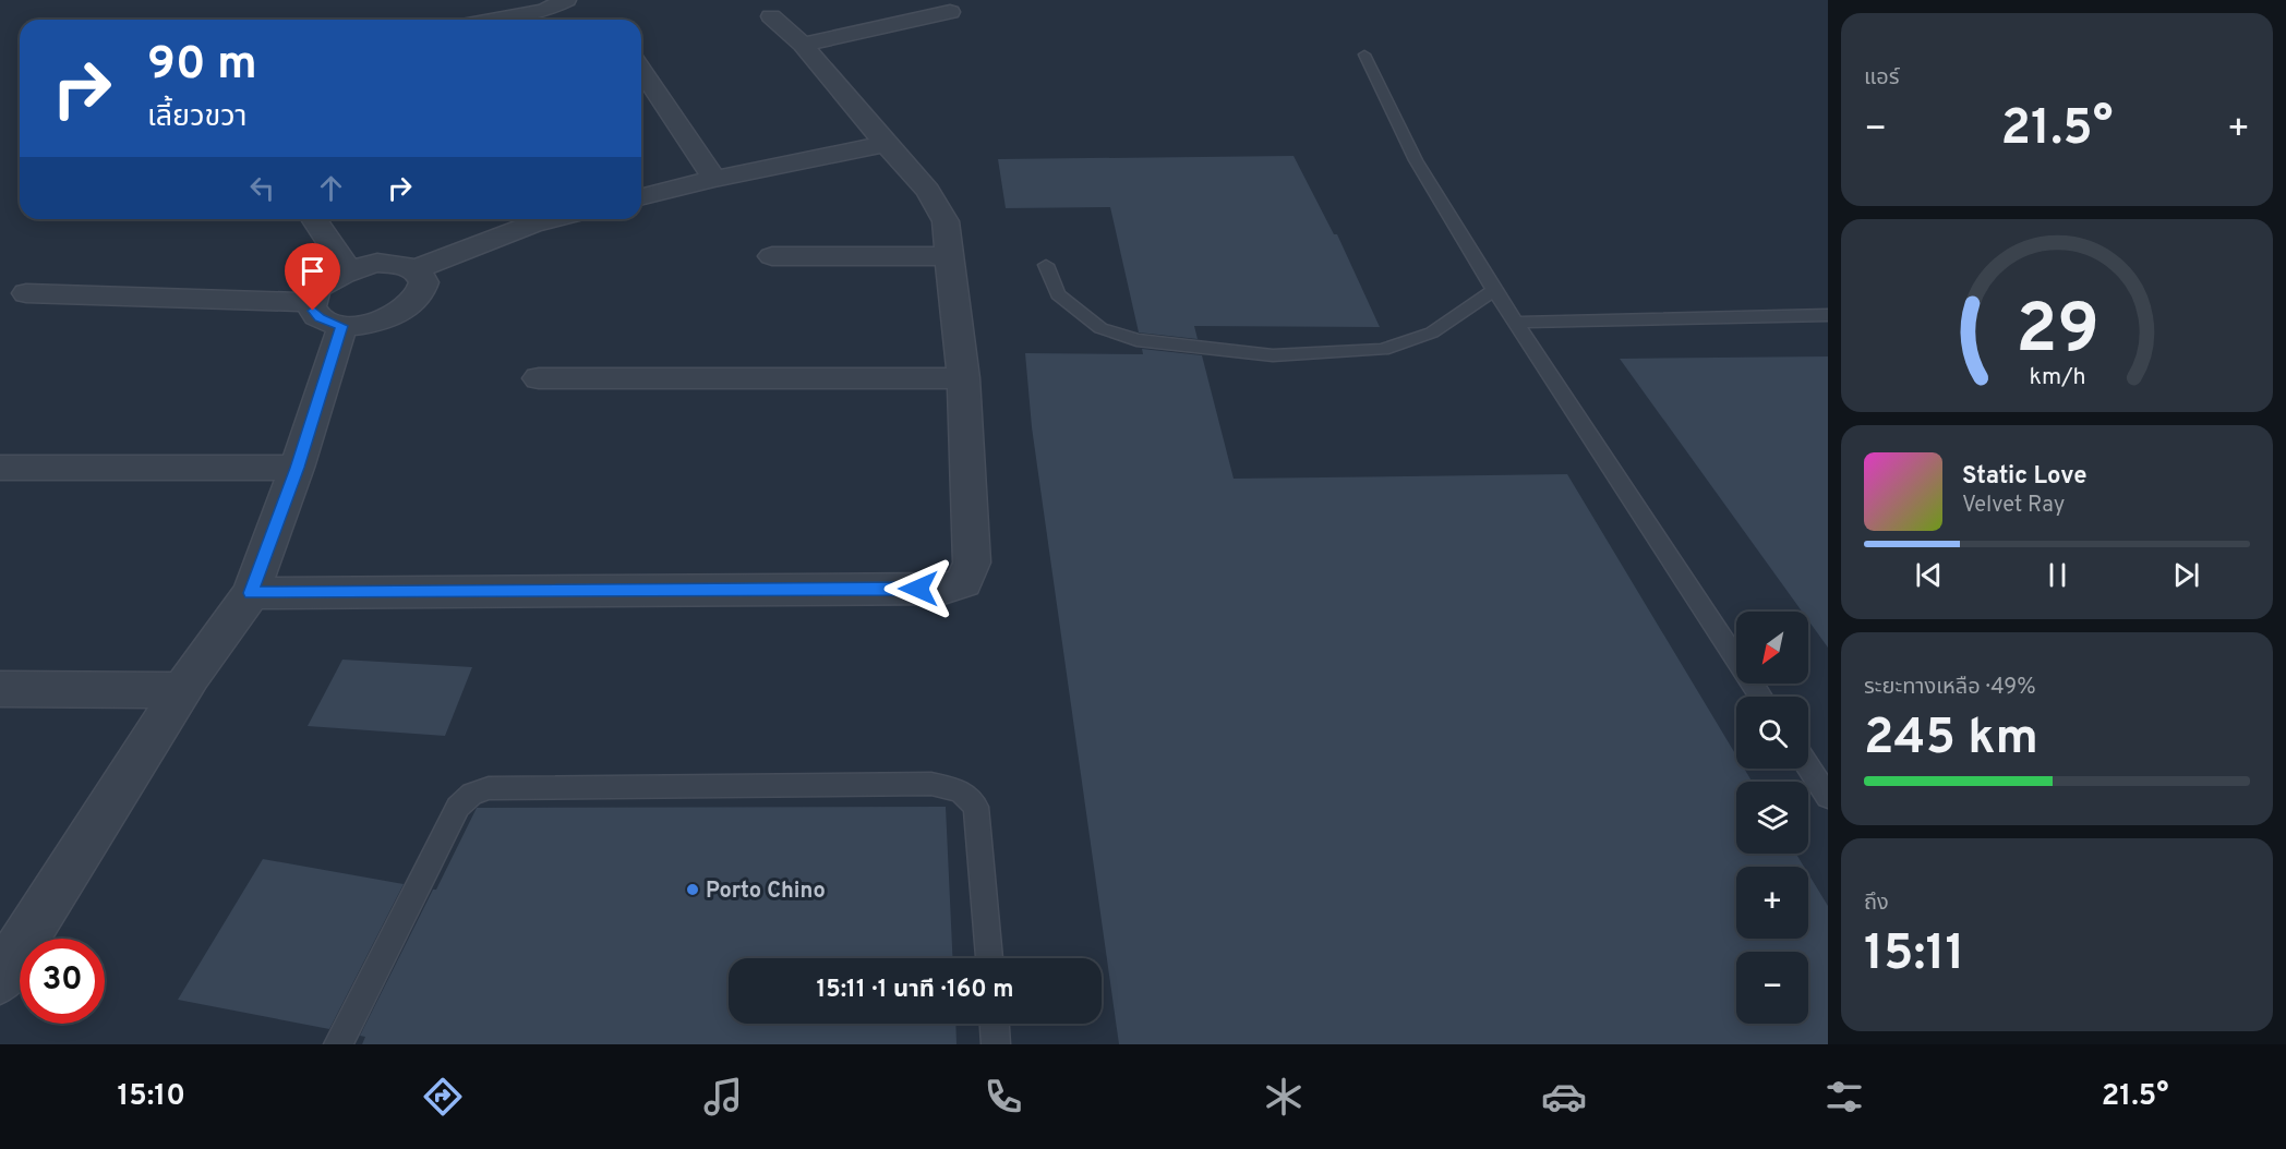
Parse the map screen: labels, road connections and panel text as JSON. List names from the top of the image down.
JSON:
{
  "places": ["Porto Chino"],
  "north": "bottom left",
  "page": {
    "tile": [
      "แอร์",
      ["ระยะทางเหลือ · 49%", "245 km"],
      ["ถึง", "15:11"]
    ],
    "turn": ["90 m", "เลี้ยวขวา"],
    "heat": ["−", "21.5°", "+"],
    "song": ["Static Love", "Velvet Ray"],
    "map_buttons": ["+", "−"],
    "limit": "30",
    "trip": "15:11 · 1 นาที · 160 m",
    "tabs": ["15:10", "21.5°"],
    "gauge": ["29", "km/h"]
  }
}
